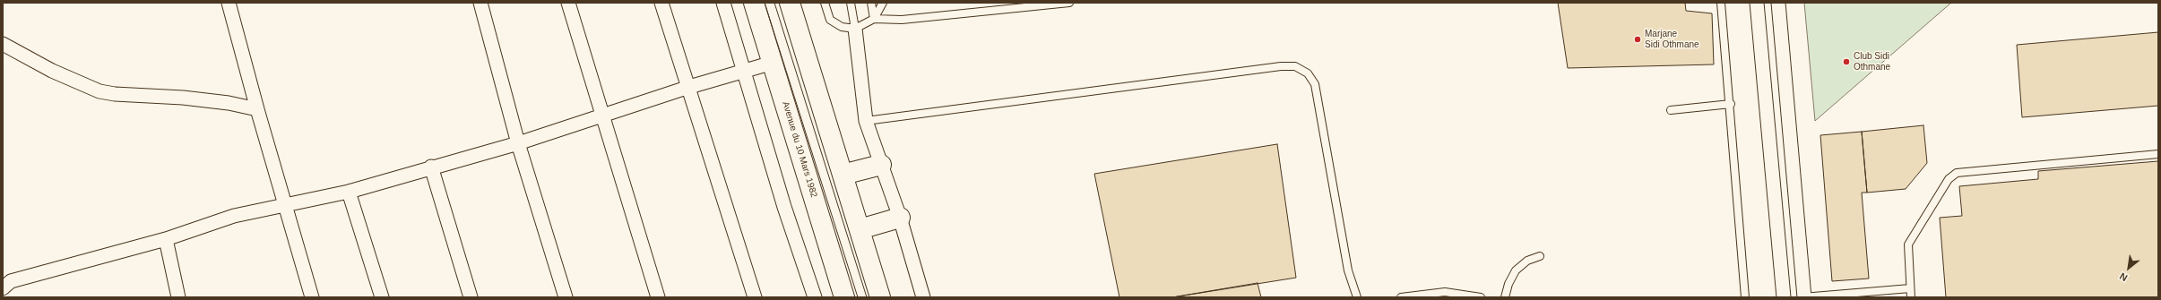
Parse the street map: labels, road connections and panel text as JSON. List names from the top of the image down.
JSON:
{
  "streets": {
    "main road": ["Avenue du 10 Mars 1982"]
  },
  "places": ["Marjane Sidi Othmane", "Club Sidi Othmane"],
  "north": "bottom left"
}
